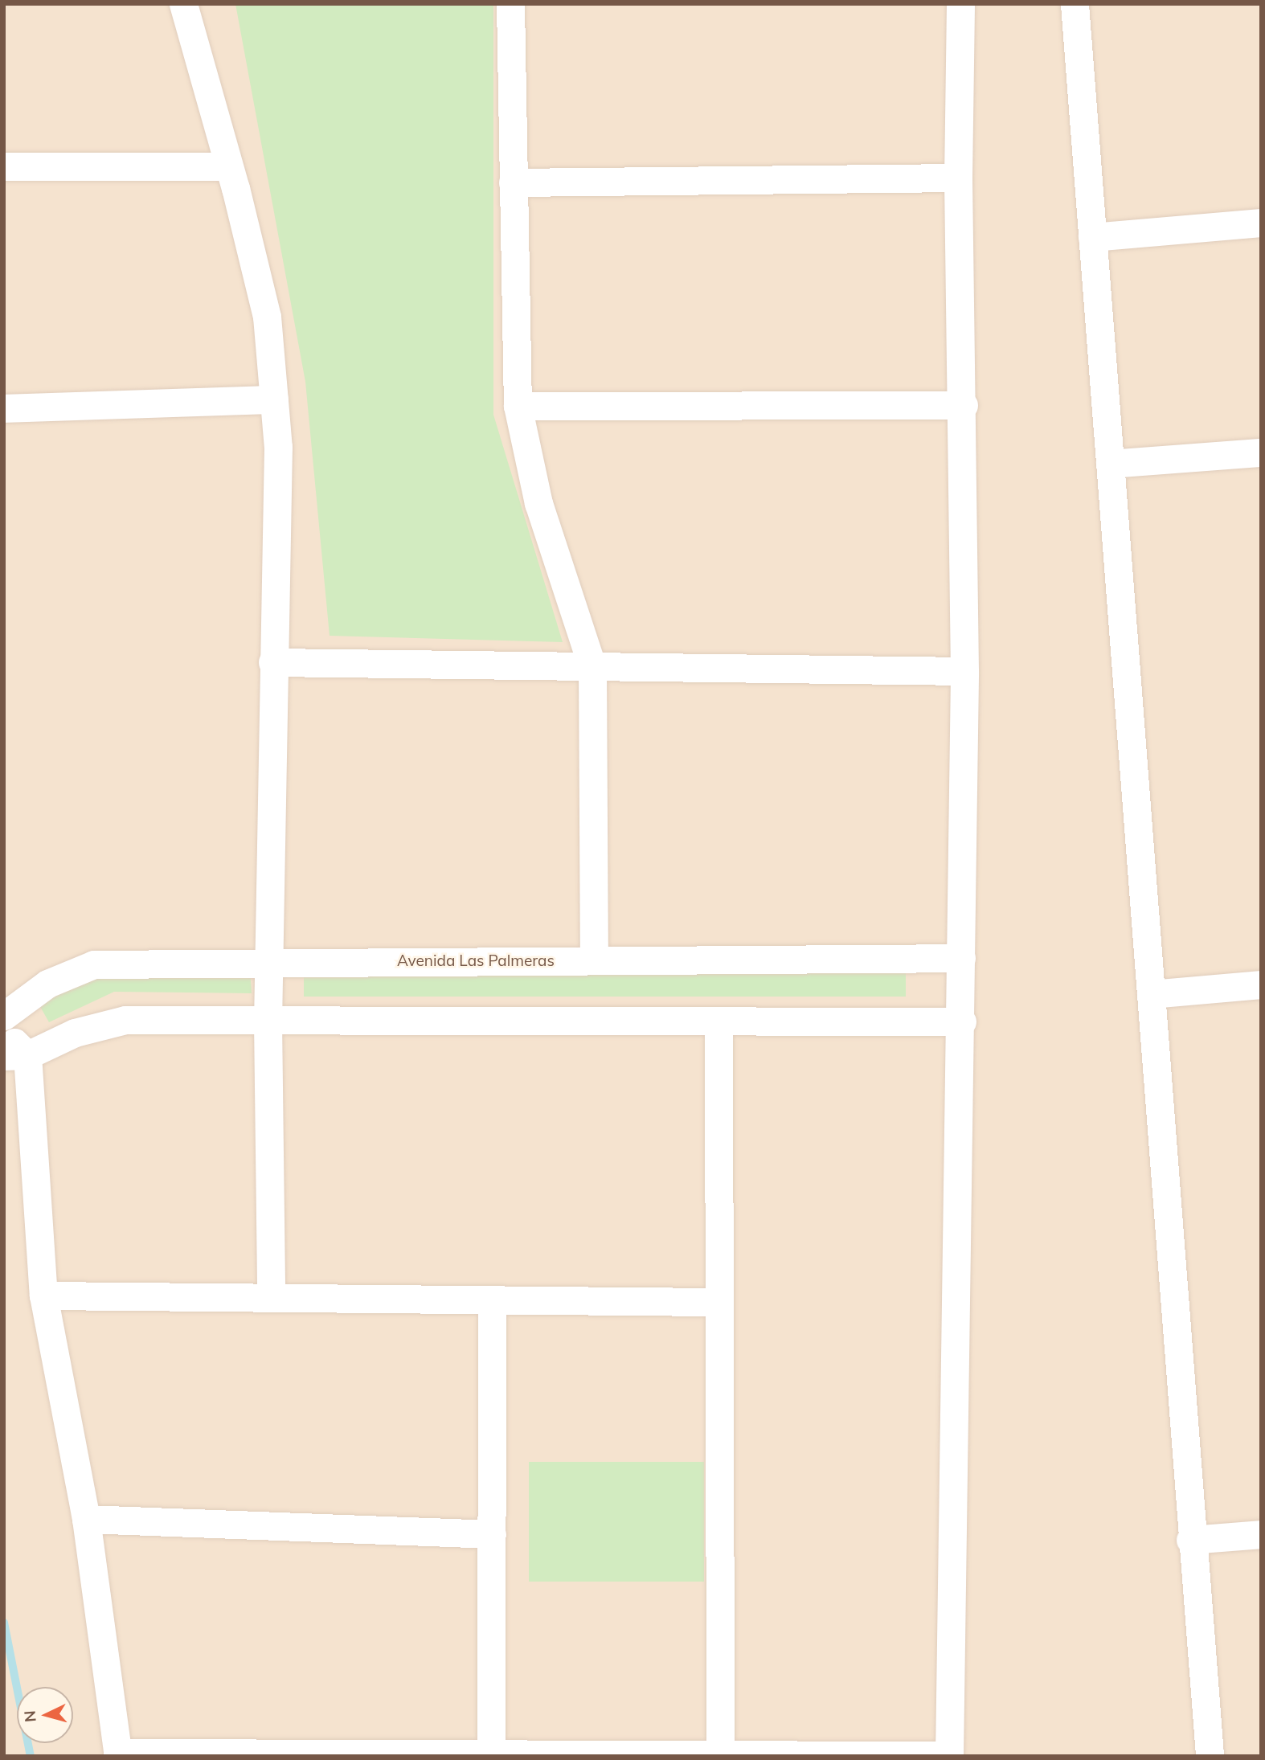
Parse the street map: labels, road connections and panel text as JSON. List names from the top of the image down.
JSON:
{
  "streets": {
    "street": ["Avenida Las Palmeras"]
  },
  "north": "left"
}
